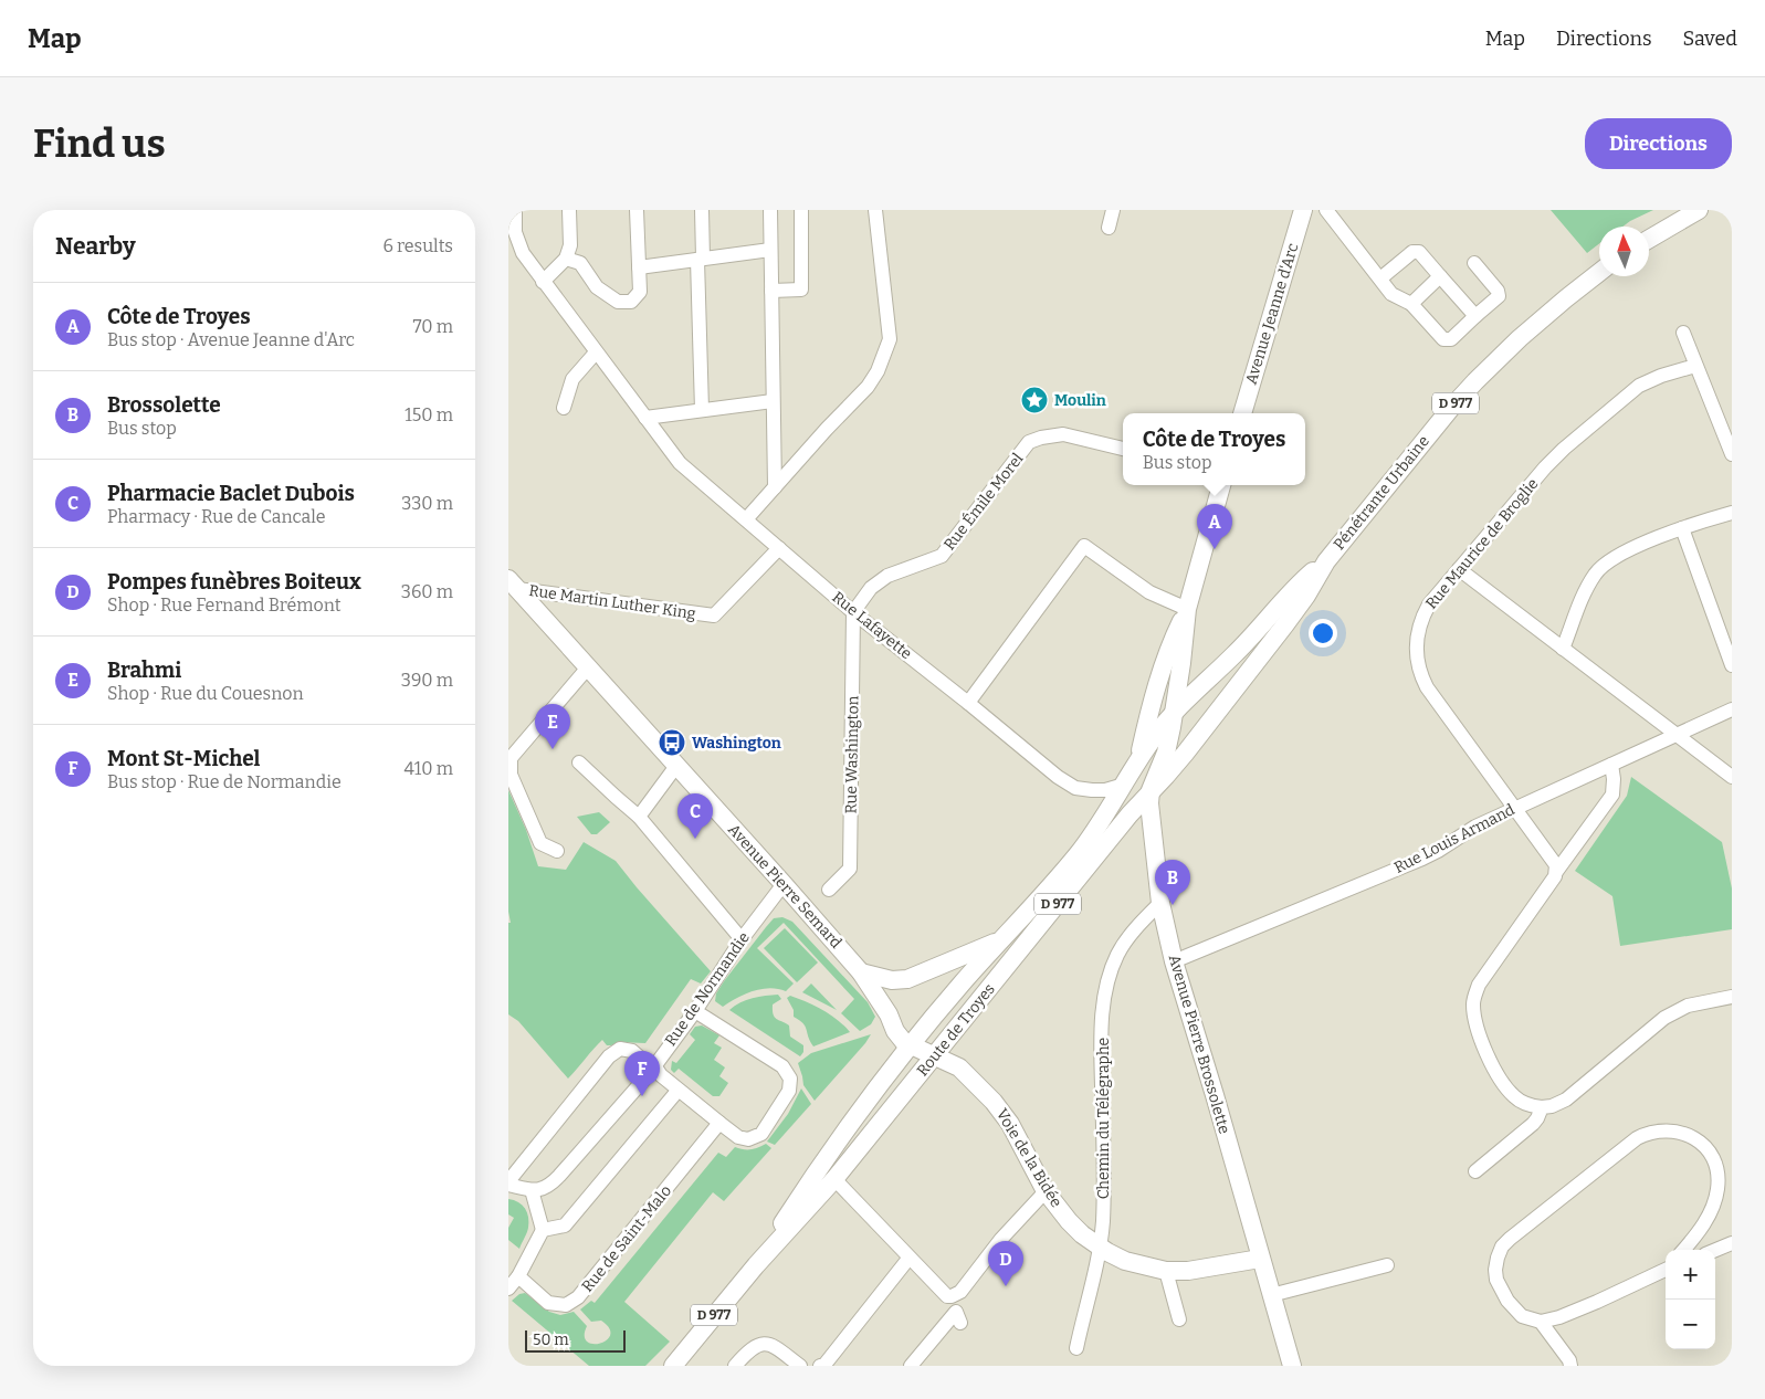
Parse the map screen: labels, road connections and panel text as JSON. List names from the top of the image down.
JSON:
{
  "streets": {
    "main road": [
      "Avenue Jeanne d'Arc",
      "D 977",
      "Pénétrante Urbaine",
      "Avenue Pierre Semard",
      "Route de Troyes",
      "Avenue Pierre Brossolette",
      "Voie de la Bidée"
    ],
    "street": [
      "Rue Émile Morel",
      "Rue Maurice de Broglie",
      "Rue Martin Luther King",
      "Rue Lafayette",
      "Rue Washington",
      "Rue Louis Armand",
      "Rue de Normandie",
      "Chemin du Télégraphe",
      "Rue de Saint-Malo"
    ]
  },
  "crossings": [
    ["D 977", "Pénétrante Urbaine"],
    ["D 977", "Rue Lafayette"],
    ["D 977", "Avenue Pierre Semard"],
    ["D 977", "Route de Troyes"],
    ["D 977", "Avenue Pierre Brossolette"],
    ["Rue Émile Morel", "Rue Lafayette"],
    ["Rue Émile Morel", "Rue Washington"],
    ["Rue Maurice de Broglie", "Rue Louis Armand"],
    ["Rue Martin Luther King", "Rue Lafayette"],
    ["Rue Martin Luther King", "Avenue Pierre Semard"],
    ["Rue Lafayette", "Rue Washington"],
    ["Rue Louis Armand", "Avenue Pierre Brossolette"],
    ["Avenue Pierre Semard", "Rue de Normandie"],
    ["Avenue Pierre Semard", "Route de Troyes"],
    ["Avenue Pierre Semard", "Voie de la Bidée"],
    ["Route de Troyes", "Avenue Pierre Brossolette"],
    ["Route de Troyes", "Voie de la Bidée"],
    ["Avenue Pierre Brossolette", "Chemin du Télégraphe"],
    ["Avenue Pierre Brossolette", "Voie de la Bidée"],
    ["Chemin du Télégraphe", "Voie de la Bidée"]
  ],
  "places": {
    "place": ["Moulin"],
    "bus stop": ["Washington"]
  },
  "scale_bar": "50 m",
  "north": "top",
  "page": {
    "header": "Map",
    "nav": ["Map", "Directions", "Saved"],
    "buttons": "Directions",
    "title": "Find us",
    "heading": ["Nearby", "6 results"],
    "list": [
      {
        "mark": "A",
        "name": "Côte de Troyes",
        "note": "Bus stop · Avenue Jeanne d'Arc",
        "value": "70 m"
      },
      {
        "mark": "B",
        "name": "Brossolette",
        "note": "Bus stop",
        "value": "150 m"
      },
      {
        "mark": "C",
        "name": "Pharmacie Baclet Dubois",
        "note": "Pharmacy · Rue de Cancale",
        "value": "330 m"
      },
      {
        "mark": "D",
        "name": "Pompes funèbres Boiteux",
        "note": "Shop · Rue Fernand Brémont",
        "value": "360 m"
      },
      {
        "mark": "E",
        "name": "Brahmi",
        "note": "Shop · Rue du Couesnon",
        "value": "390 m"
      },
      {
        "mark": "F",
        "name": "Mont St-Michel",
        "note": "Bus stop · Rue de Normandie",
        "value": "410 m"
      }
    ],
    "popup": ["Côte de Troyes", "Bus stop"],
    "pins": [
      "A",
      "E",
      "C",
      "B",
      "F",
      "D"
    ],
    "map_buttons": ["+", "−"],
    "scale": "50 m"
  }
}
